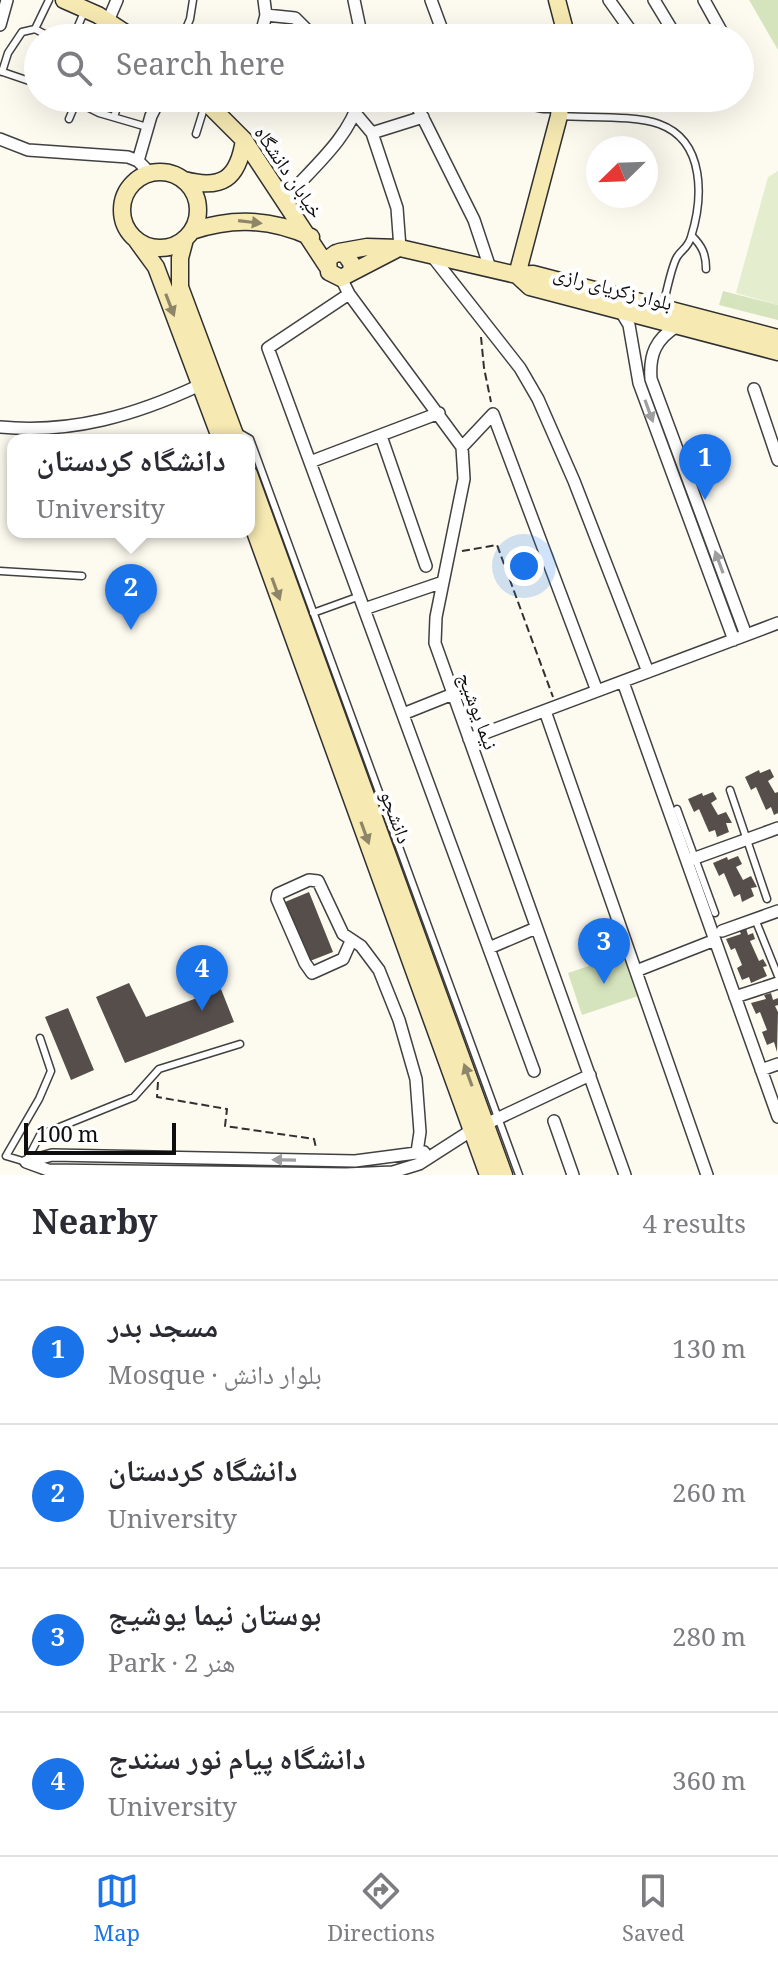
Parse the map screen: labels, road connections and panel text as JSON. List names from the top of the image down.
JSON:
{
  "streets": {
    "street": [
      "خیابان دانشگاه",
      "بلوار زکریای رازی",
      "نیما یوشیج",
      "دانشجو"
    ]
  },
  "scale_bar": "100 m",
  "north": "bottom left",
  "page": {
    "search": "Search here",
    "pins": [
      "1",
      "2",
      "3",
      "4"
    ],
    "popup": ["دانشگاه کردستان", "University"],
    "scale": "100 m",
    "heading": ["Nearby", "4 results"],
    "list": [
      {
        "mark": "1",
        "name": "مسجد بدر",
        "note": "Mosque · بلوار دانش",
        "value": "130 m"
      },
      {
        "mark": "2",
        "name": "دانشگاه کردستان",
        "note": "University",
        "value": "260 m"
      },
      {
        "mark": "3",
        "name": "بوستان نیما یوشیج",
        "note": "Park · هنر 2",
        "value": "280 m"
      },
      {
        "mark": "4",
        "name": "دانشگاه پیام نور سنندج",
        "note": "University",
        "value": "360 m"
      }
    ],
    "nav": ["Map", "Directions", "Saved"]
  }
}
